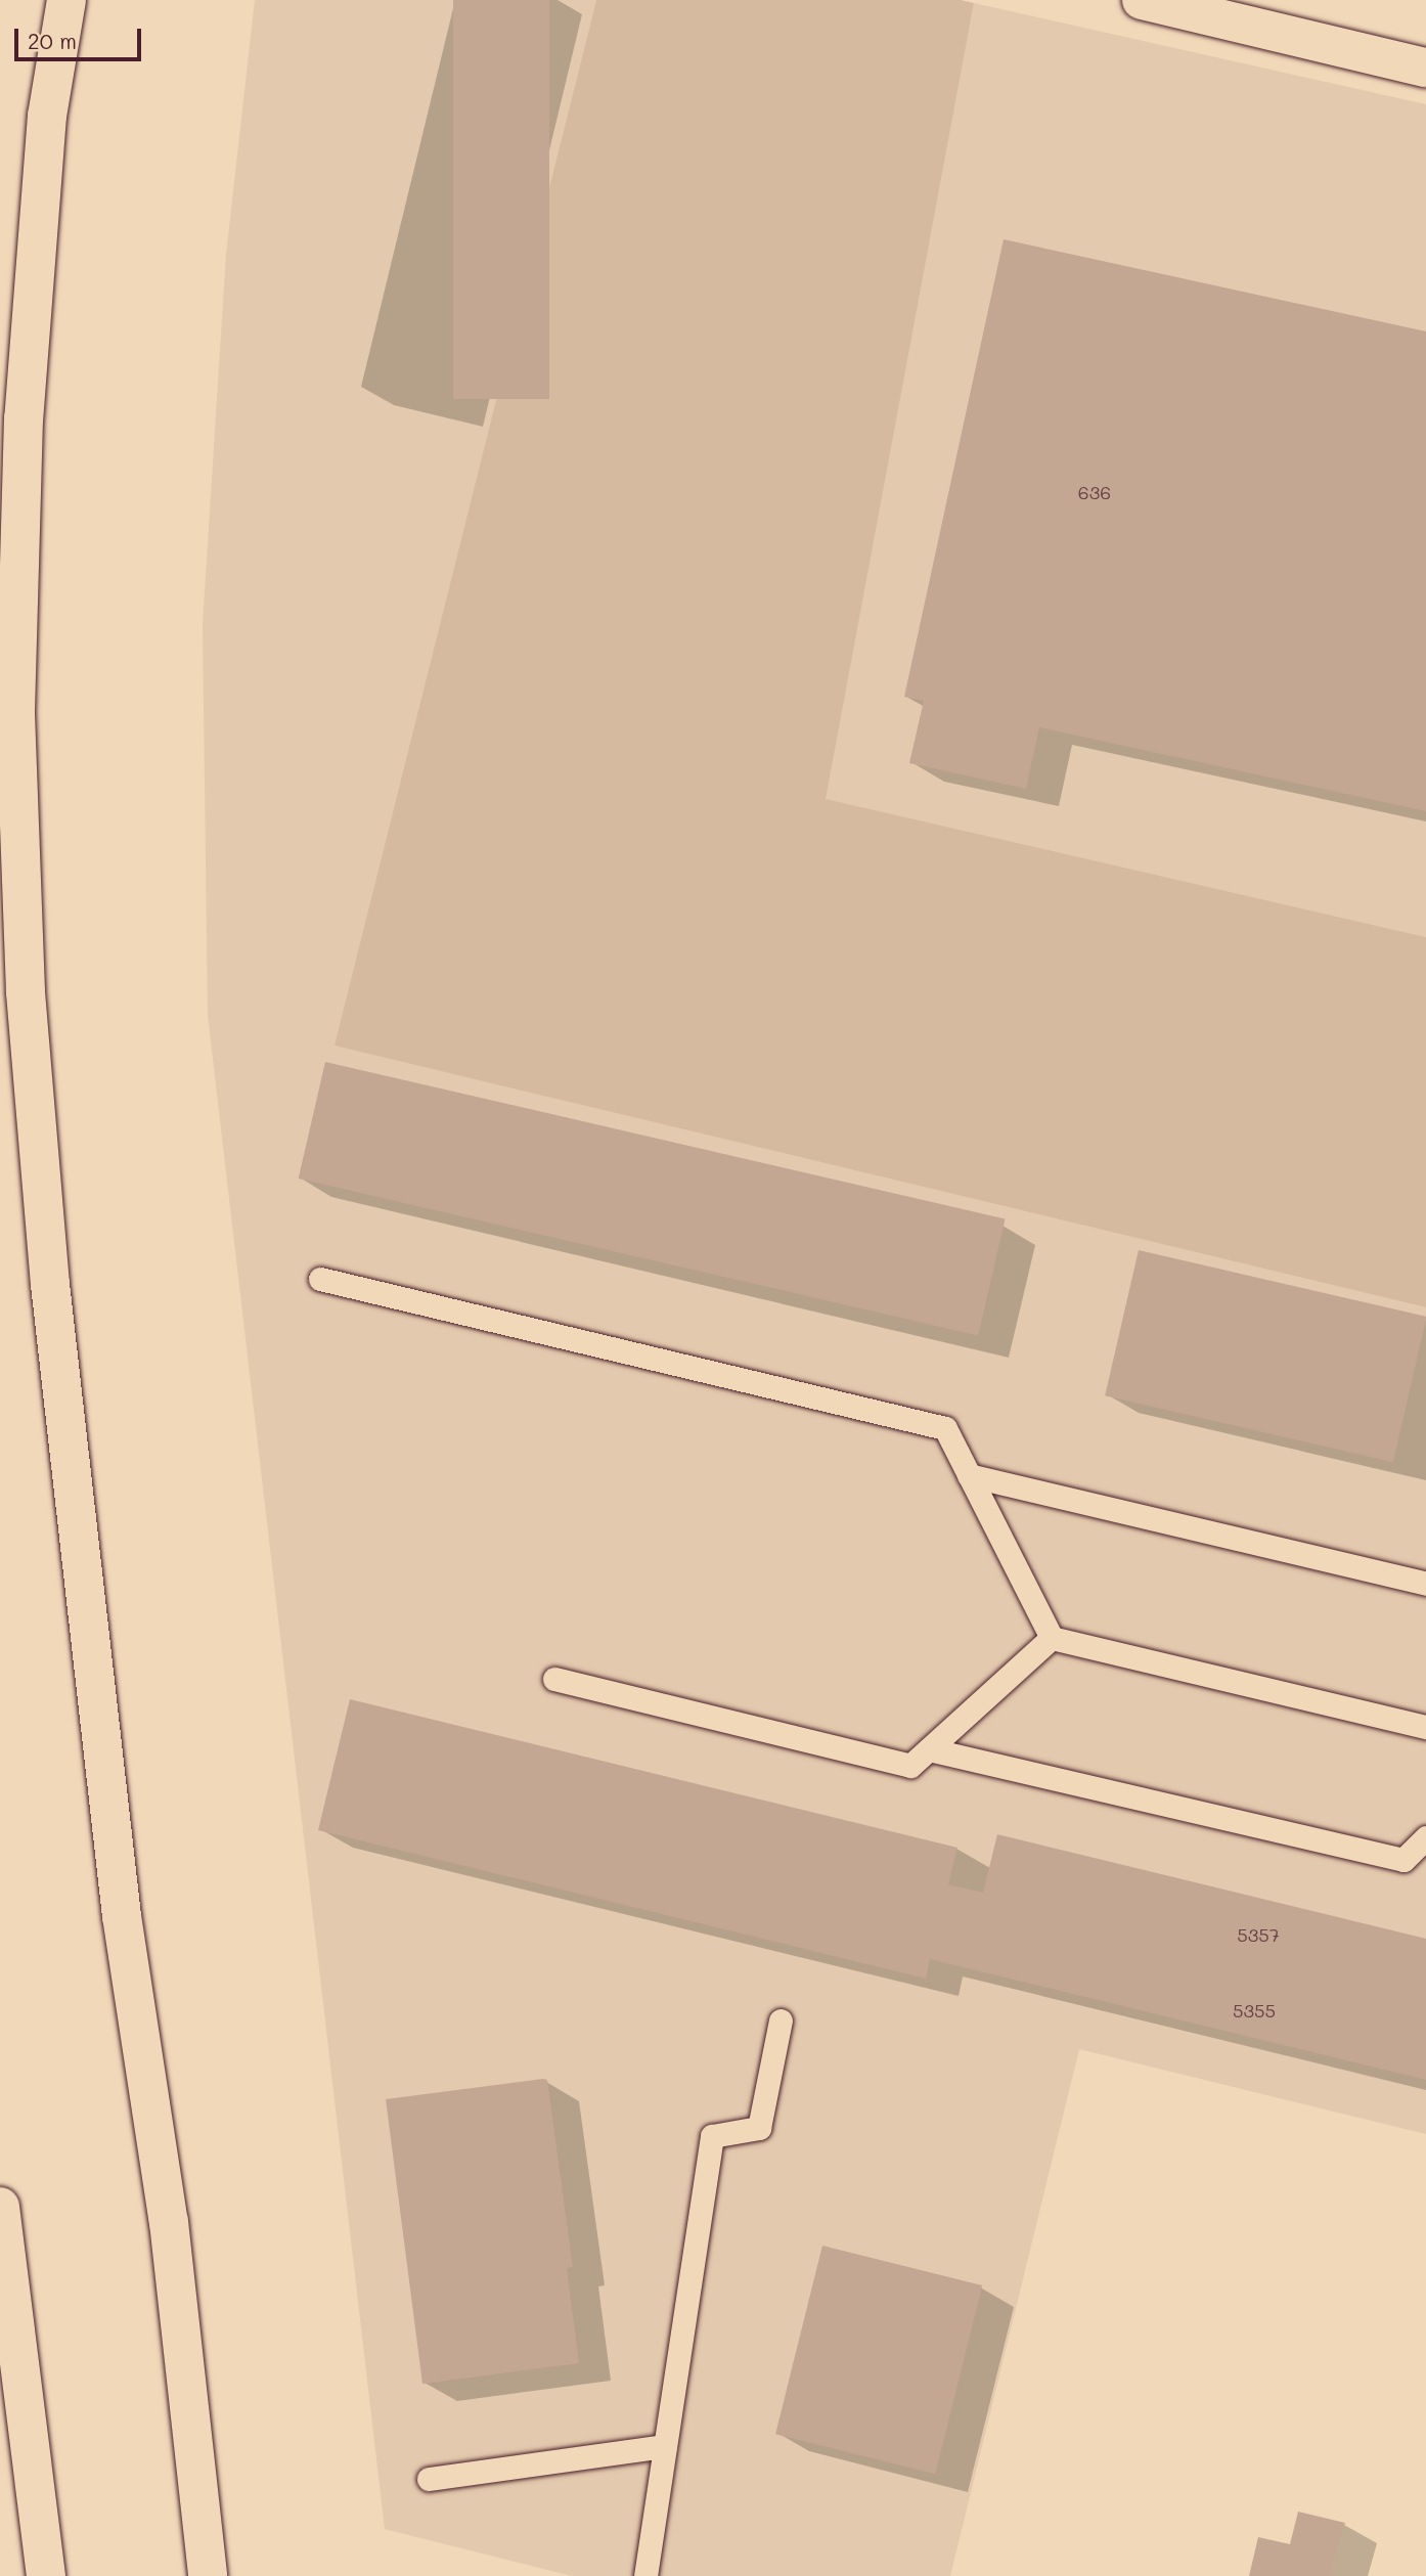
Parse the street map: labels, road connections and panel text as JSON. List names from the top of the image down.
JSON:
{
  "house_numbers": ["636", "5357", "5355"],
  "scale_bar": "20 m"
}
